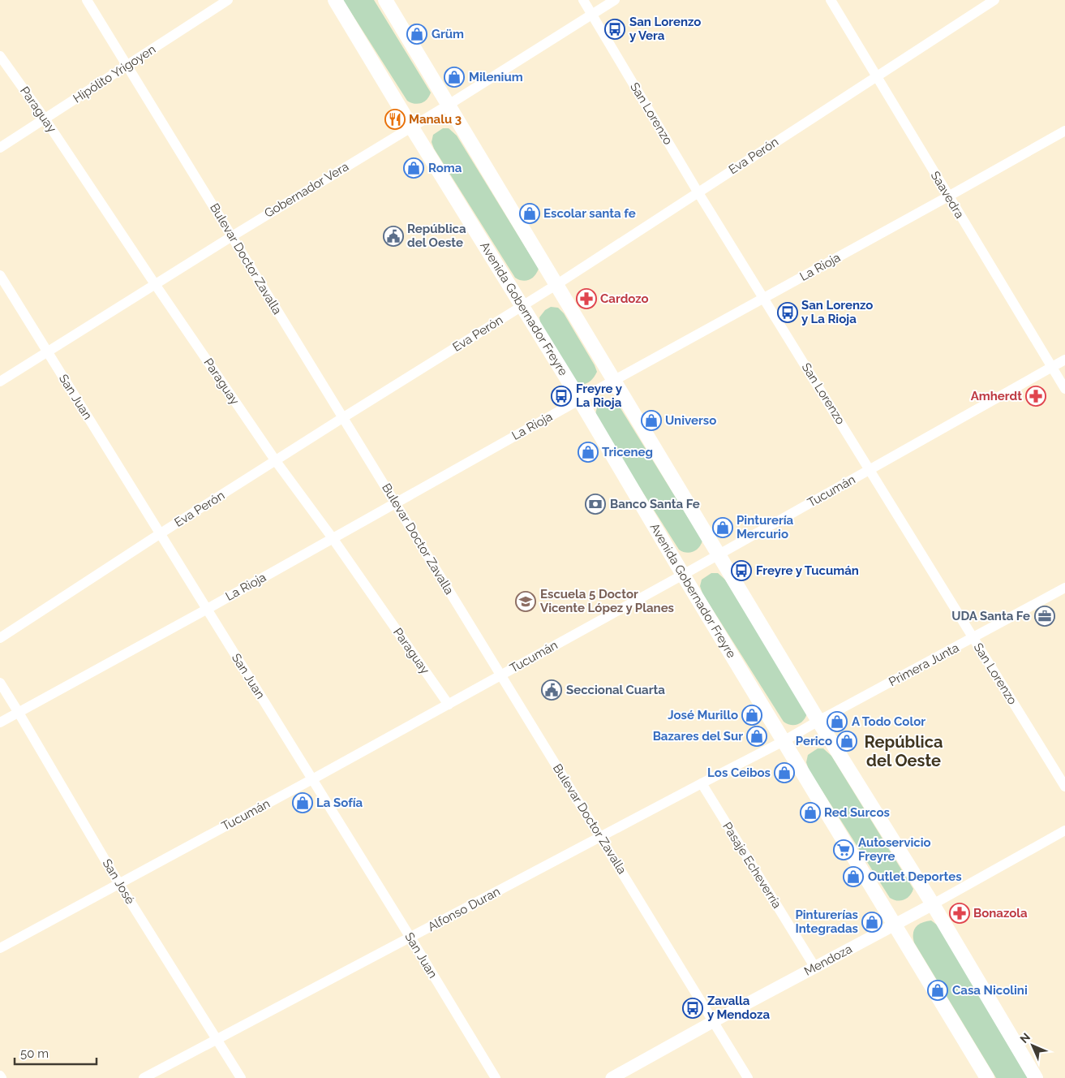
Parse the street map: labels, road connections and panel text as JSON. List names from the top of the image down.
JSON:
{
  "streets": {
    "main road": ["Avenida Gobernador Freyre"],
    "street": [
      "Hipólito Yrigoyen",
      "Paraguay",
      "San Lorenzo",
      "Eva Perón",
      "Gobernador Vera",
      "Saavedra",
      "Bulevar Doctor Zavalla",
      "La Rioja",
      "San Juan",
      "Tucumán",
      "Primera Junta",
      "Pasaje Echeverría",
      "San José",
      "Alfonso Duran",
      "Mendoza"
    ]
  },
  "crossings": [
    ["Hipólito Yrigoyen", "Paraguay"],
    ["Hipólito Yrigoyen", "Bulevar Doctor Zavalla"],
    ["Paraguay", "Eva Perón"],
    ["Paraguay", "Gobernador Vera"],
    ["Paraguay", "La Rioja"],
    ["Paraguay", "Tucumán"],
    ["San Lorenzo", "Eva Perón"],
    ["San Lorenzo", "Gobernador Vera"],
    ["San Lorenzo", "La Rioja"],
    ["San Lorenzo", "Tucumán"],
    ["San Lorenzo", "Primera Junta"],
    ["Eva Perón", "Saavedra"],
    ["Eva Perón", "Bulevar Doctor Zavalla"],
    ["Eva Perón", "Avenida Gobernador Freyre"],
    ["Eva Perón", "San Juan"],
    ["Gobernador Vera", "Bulevar Doctor Zavalla"],
    ["Gobernador Vera", "Avenida Gobernador Freyre"],
    ["Gobernador Vera", "San Juan"],
    ["Saavedra", "La Rioja"],
    ["Saavedra", "Tucumán"],
    ["Bulevar Doctor Zavalla", "La Rioja"],
    ["Bulevar Doctor Zavalla", "Tucumán"],
    ["Bulevar Doctor Zavalla", "Alfonso Duran"],
    ["Bulevar Doctor Zavalla", "Mendoza"],
    ["La Rioja", "Avenida Gobernador Freyre"],
    ["La Rioja", "San Juan"],
    ["La Rioja", "San José"],
    ["Avenida Gobernador Freyre", "Tucumán"],
    ["Avenida Gobernador Freyre", "Primera Junta"],
    ["Avenida Gobernador Freyre", "Alfonso Duran"],
    ["Avenida Gobernador Freyre", "Mendoza"],
    ["San Juan", "Tucumán"],
    ["San Juan", "Alfonso Duran"],
    ["Tucumán", "San José"],
    ["Primera Junta", "Alfonso Duran"],
    ["Pasaje Echeverría", "Alfonso Duran"],
    ["Pasaje Echeverría", "Mendoza"],
    ["San José", "Alfonso Duran"]
  ],
  "districts": ["República del Oeste"],
  "places": {
    "bus stop": [
      "San Lorenzo y Vera",
      "San Lorenzo y La Rioja",
      "Freyre y La Rioja",
      "Freyre y Tucumán",
      "Zavalla y Mendoza"
    ],
    "shop": [
      "Grüm",
      "Milenium",
      "Roma",
      "Escolar santa fe",
      "Universo",
      "Triceneg",
      "Pinturería Mercurio",
      "José Murillo",
      "A Todo Color",
      "Bazares del Sur",
      "Perico",
      "Los Ceibos",
      "La Sofía",
      "Red Surcos",
      "Outlet Deportes",
      "Pinturerías Integradas",
      "Casa Nicolini"
    ],
    "restaurant": ["Manalu 3"],
    "public building": ["República del Oeste", "Seccional Cuarta"],
    "pharmacy": ["Cardozo", "Amherdt", "Bonazola"],
    "bank": ["Banco Santa Fe"],
    "school or university": ["Escuela 5 Doctor Vicente López y Planes"],
    "office": ["UDA Santa Fe"],
    "supermarket": ["Autoservicio Freyre"]
  },
  "scale_bar": "50 m",
  "north": "top left"
}
